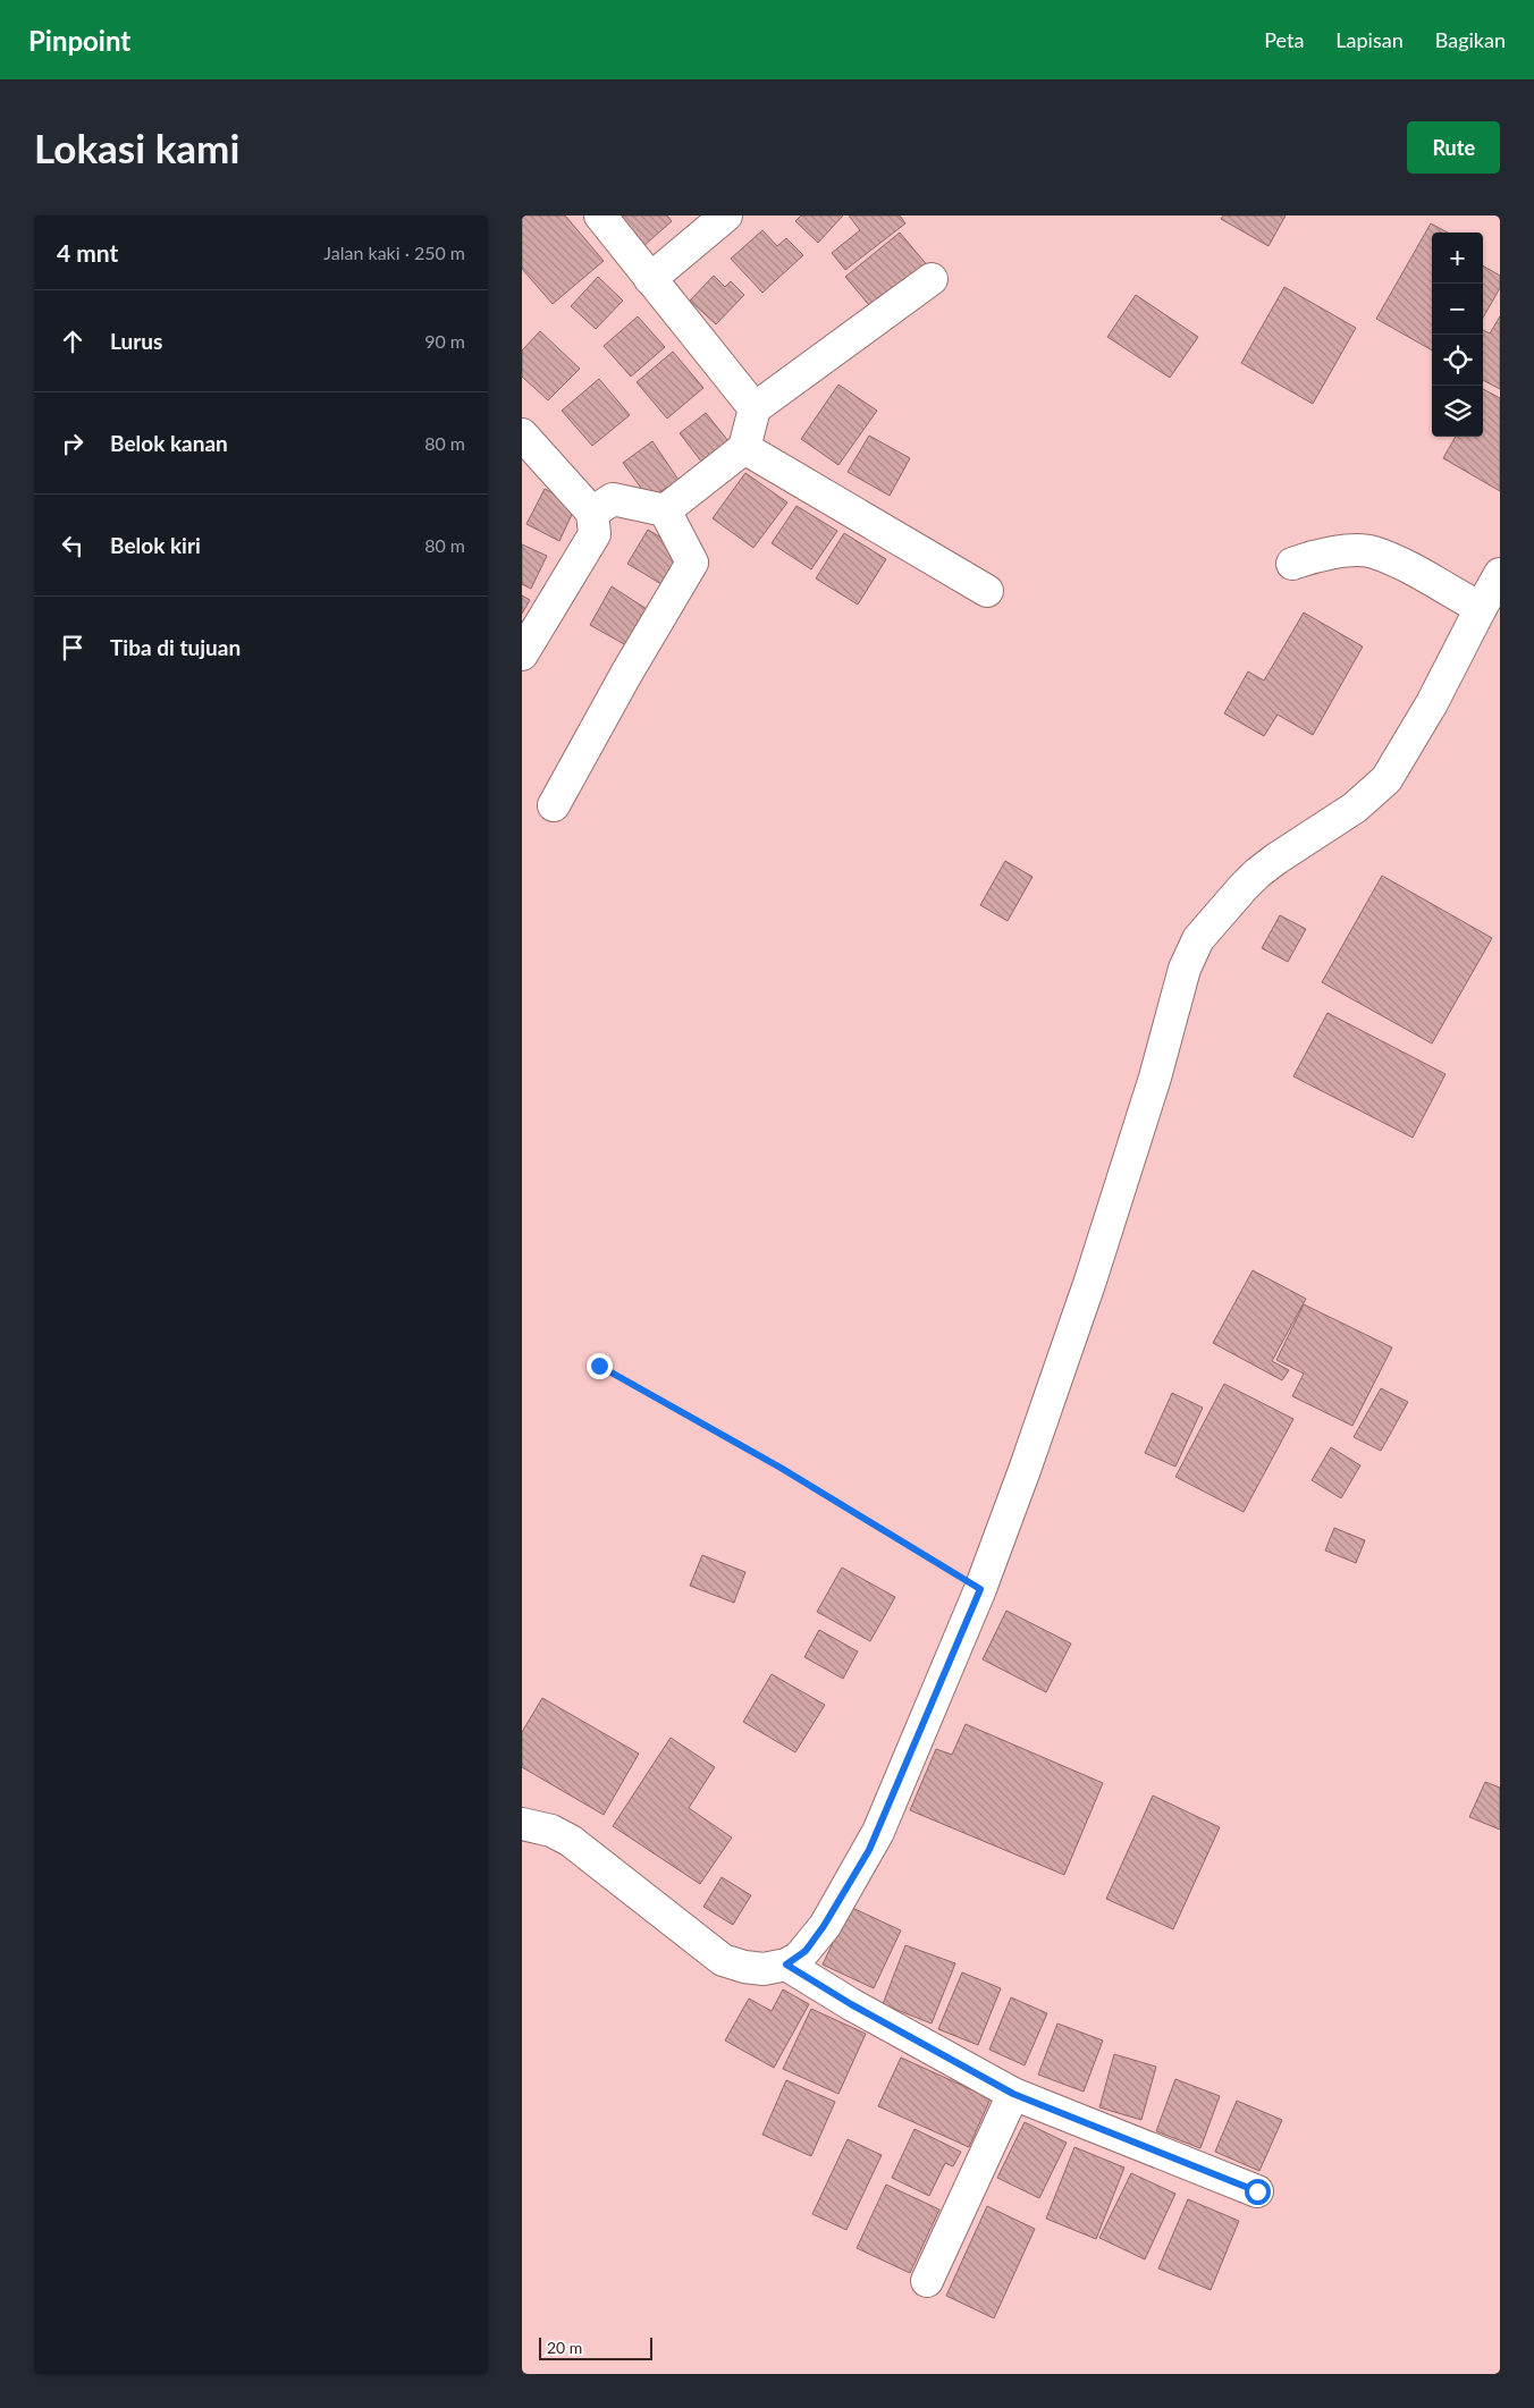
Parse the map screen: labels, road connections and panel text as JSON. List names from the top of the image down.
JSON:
{
  "scale_bar": "20 m",
  "page": {
    "header": "Pinpoint",
    "nav": ["Peta", "Lapisan", "Bagikan"],
    "buttons": "Rute",
    "title": "Lokasi kami",
    "heading": ["4 mnt", "Jalan kaki · 250 m"],
    "map_buttons": ["+", "−"],
    "list": [
      ["Lurus", "90 m"],
      ["Belok kanan", "80 m"],
      ["Belok kiri", "80 m"],
      "Tiba di tujuan"
    ],
    "scale": "20 m"
  }
}
